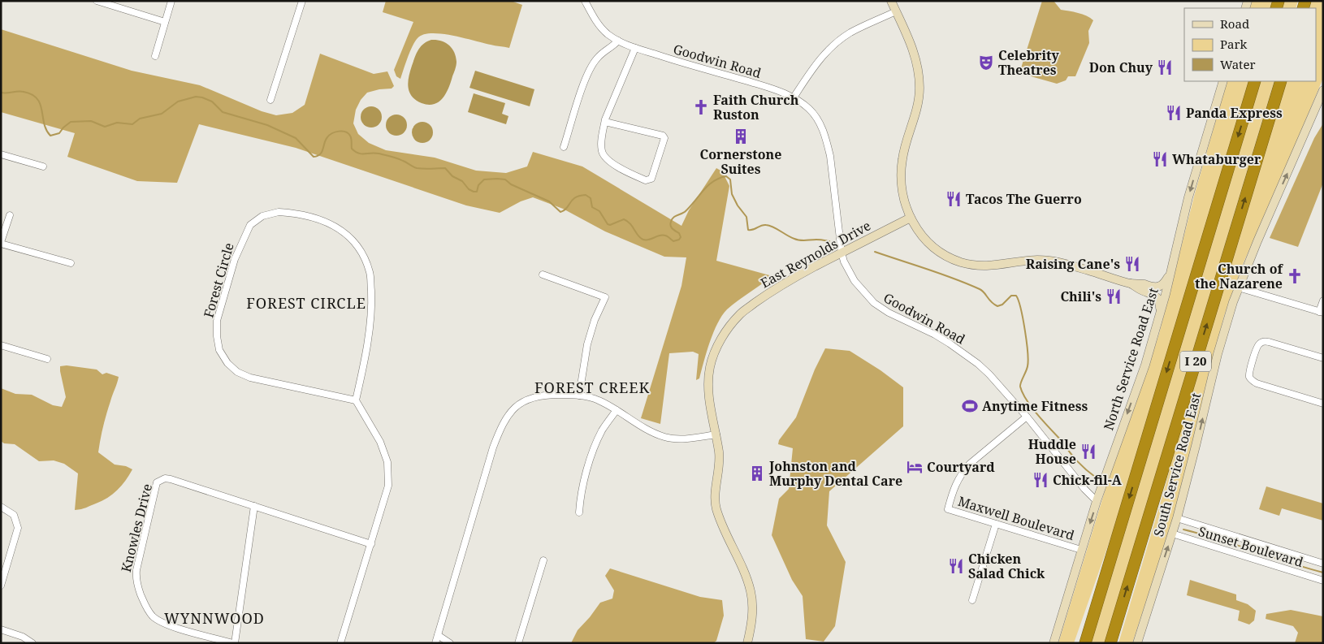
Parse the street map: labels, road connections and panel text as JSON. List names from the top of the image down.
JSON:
{
  "streets": {
    "highway": ["I 20"],
    "main road": ["East Reynolds Drive", "North Service Road East", "South Service Road East"],
    "street": [
      "Goodwin Road",
      "Forest Circle",
      "Maxwell Boulevard",
      "Knowles Drive",
      "Sunset Boulevard"
    ]
  },
  "crossings": [
    ["Goodwin Road", "East Reynolds Drive"],
    ["Goodwin Road", "North Service Road East"],
    ["Goodwin Road", "Maxwell Boulevard"],
    ["North Service Road East", "Maxwell Boulevard"],
    ["South Service Road East", "Sunset Boulevard"]
  ],
  "one_way": ["North Service Road East", "South Service Road East"],
  "districts": ["FOREST CIRCLE", "FOREST CREEK", "WYNNWOOD"],
  "places": {
    "theatre": ["Celebrity Theatres"],
    "restaurant": [
      "Don Chuy",
      "Panda Express",
      "Whataburger",
      "Tacos The Guerro",
      "Raising Cane's",
      "Chili's",
      "Huddle House",
      "Chick-fil-A",
      "Chicken Salad Chick"
    ],
    "church": ["Faith Church Ruston", "Church of the Nazarene"],
    "building": ["Cornerstone Suites", "Johnston and Murphy Dental Care"],
    "sports": ["Anytime Fitness"],
    "hotel": ["Courtyard"]
  },
  "legend": ["Road", "Park", "Water"]
}
